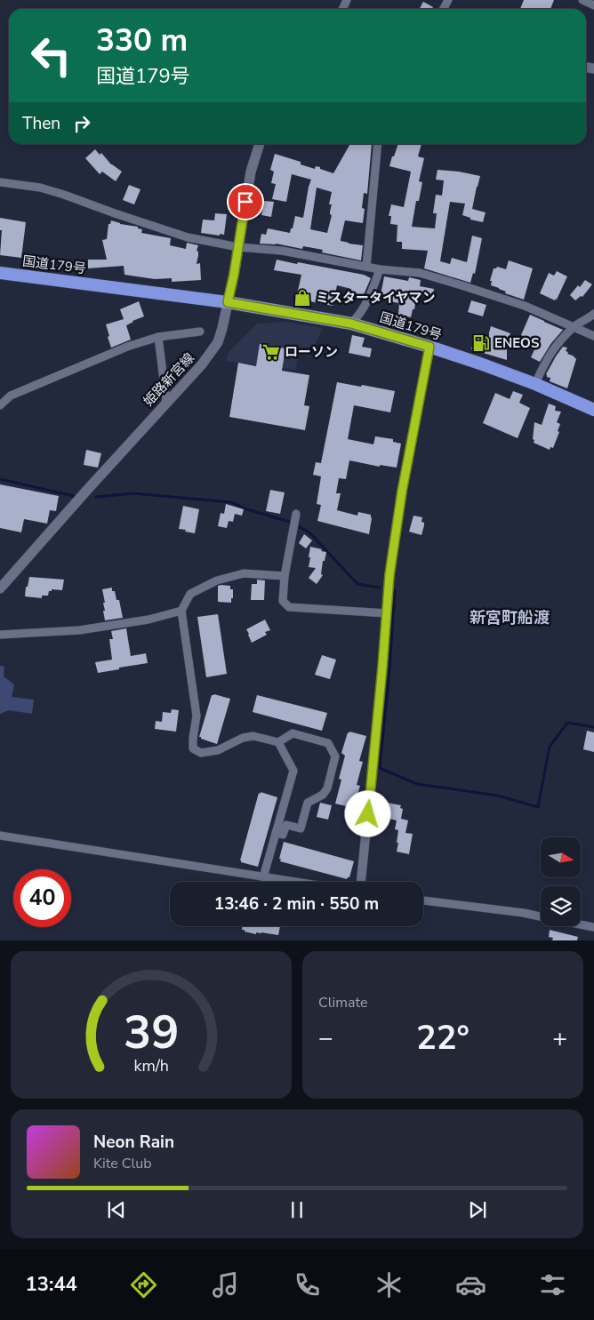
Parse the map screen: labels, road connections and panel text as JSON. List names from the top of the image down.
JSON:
{
  "streets": {
    "highway": ["国道179号"],
    "main road": ["姫路新宮線"]
  },
  "crossings": [
    ["国道179号", "姫路新宮線"]
  ],
  "districts": ["新宮町船渡"],
  "places": {
    "shop": ["ミスタータイヤマン"],
    "fuel station": ["ENEOS"],
    "supermarket": ["ローソン"]
  },
  "north": "right",
  "page": {
    "turn": ["330 m", "国道179号"],
    "then": "Then",
    "limit": "40",
    "trip": "13:46 · 2 min · 550 m",
    "tile": "Climate",
    "heat": ["−", "22°", "+"],
    "song": ["Neon Rain", "Kite Club"],
    "tabs": "13:44",
    "gauge": ["39", "km/h"]
  }
}
